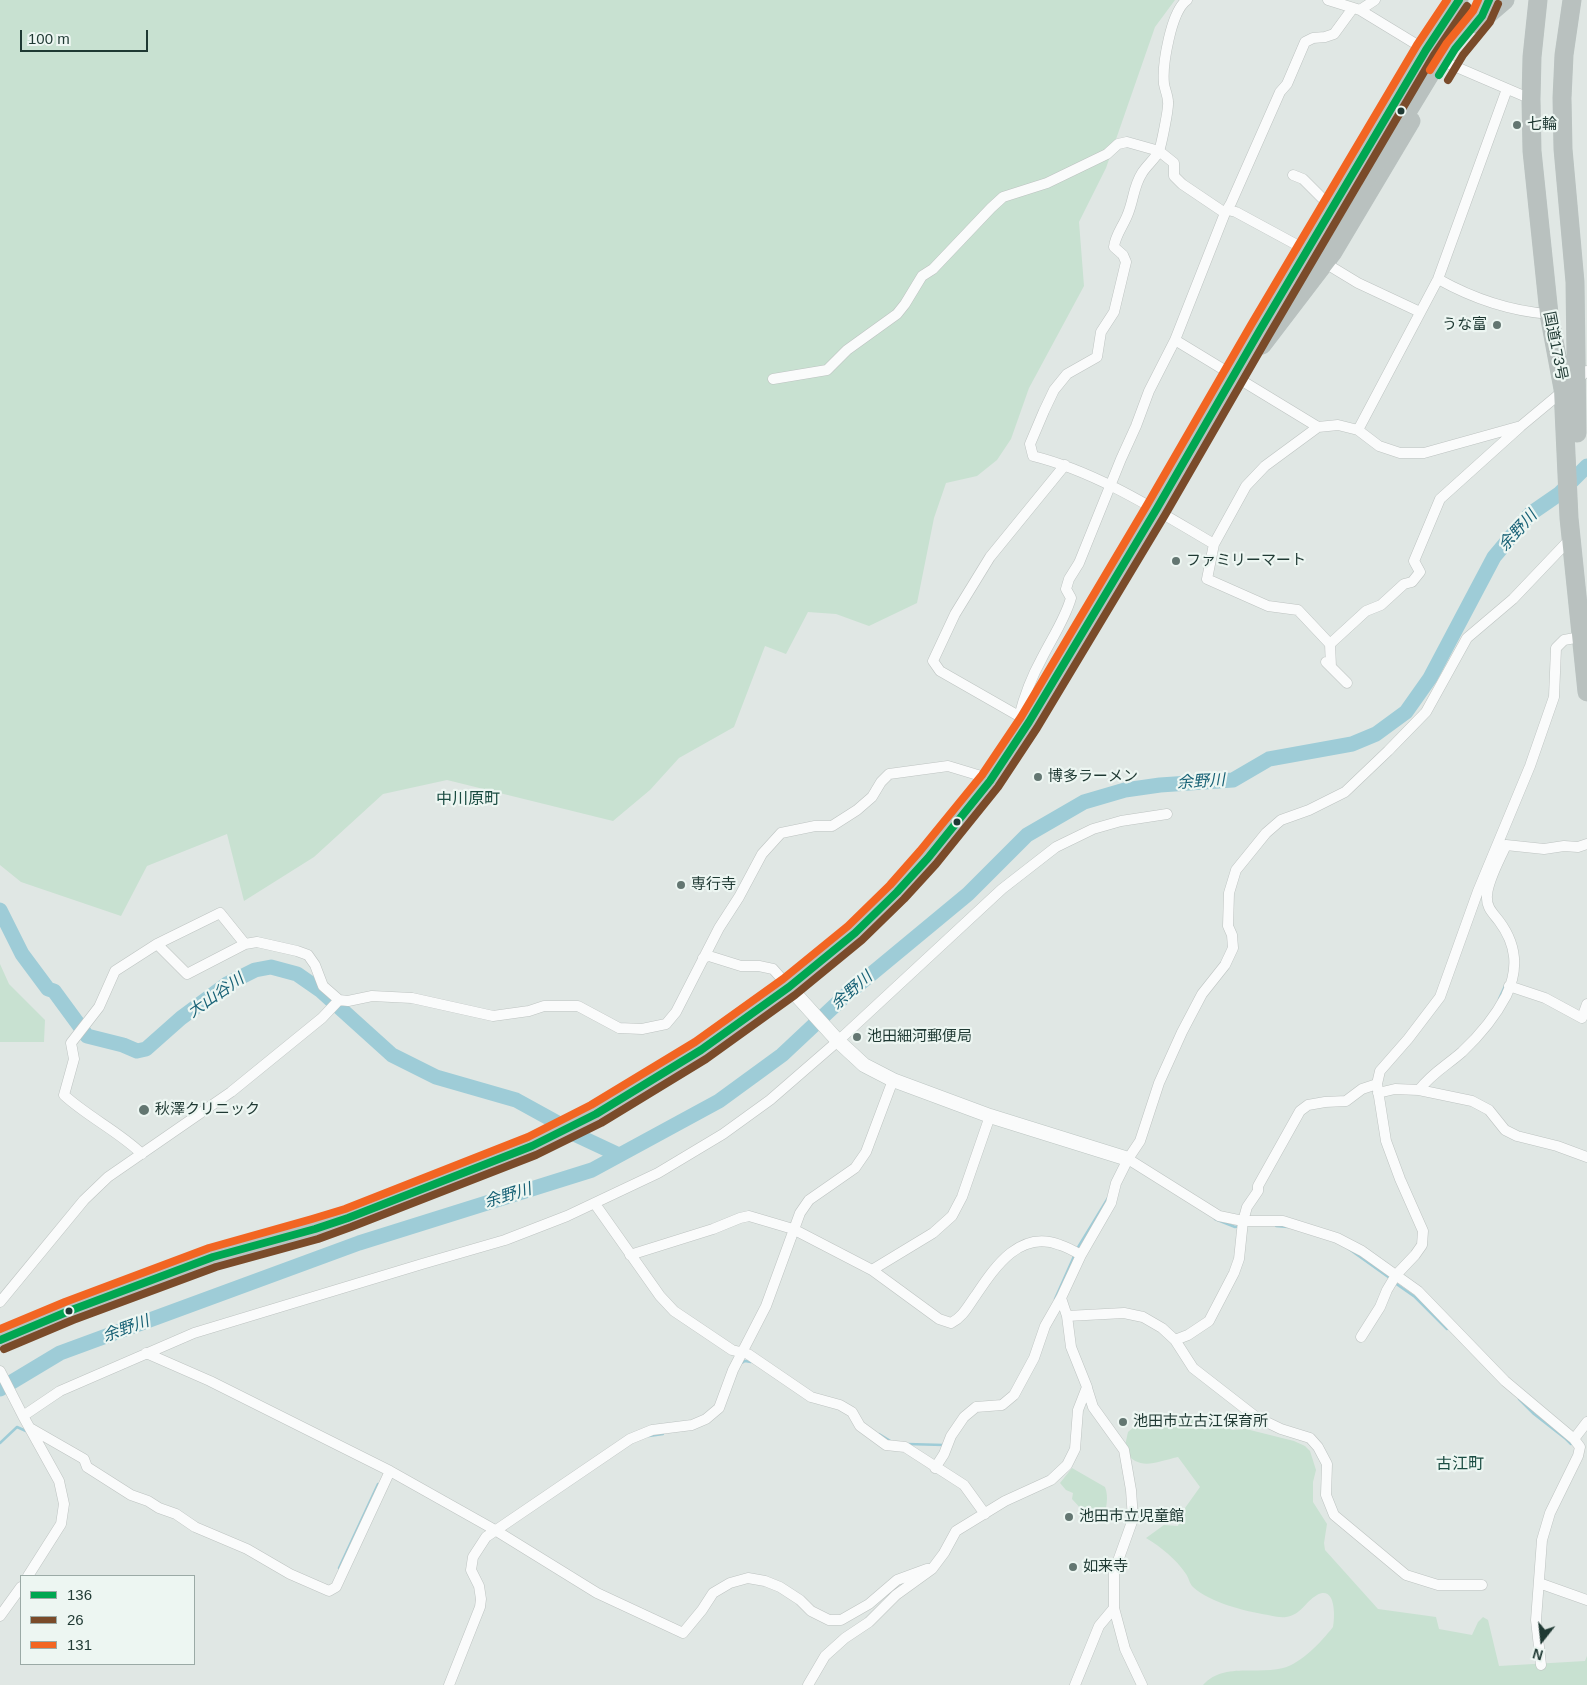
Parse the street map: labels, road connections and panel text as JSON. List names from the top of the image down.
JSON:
{
  "streets": {
    "highway": ["国道173号"]
  },
  "districts": ["中川原町", "古江町"],
  "water": ["余野川", "大山谷川"],
  "places": [
    "七輪",
    "うな富",
    "ファミリーマート",
    "博多ラーメン",
    "専行寺",
    "池田細河郵便局",
    "秋澤クリニック",
    "池田市立古江保育所",
    "池田市立児童館",
    "如来寺"
  ],
  "lines": ["transit line 136", "transit line 131", "transit line 26"],
  "legend": ["136", "26", "131"],
  "scale_bar": "100 m",
  "north": "bottom"
}
